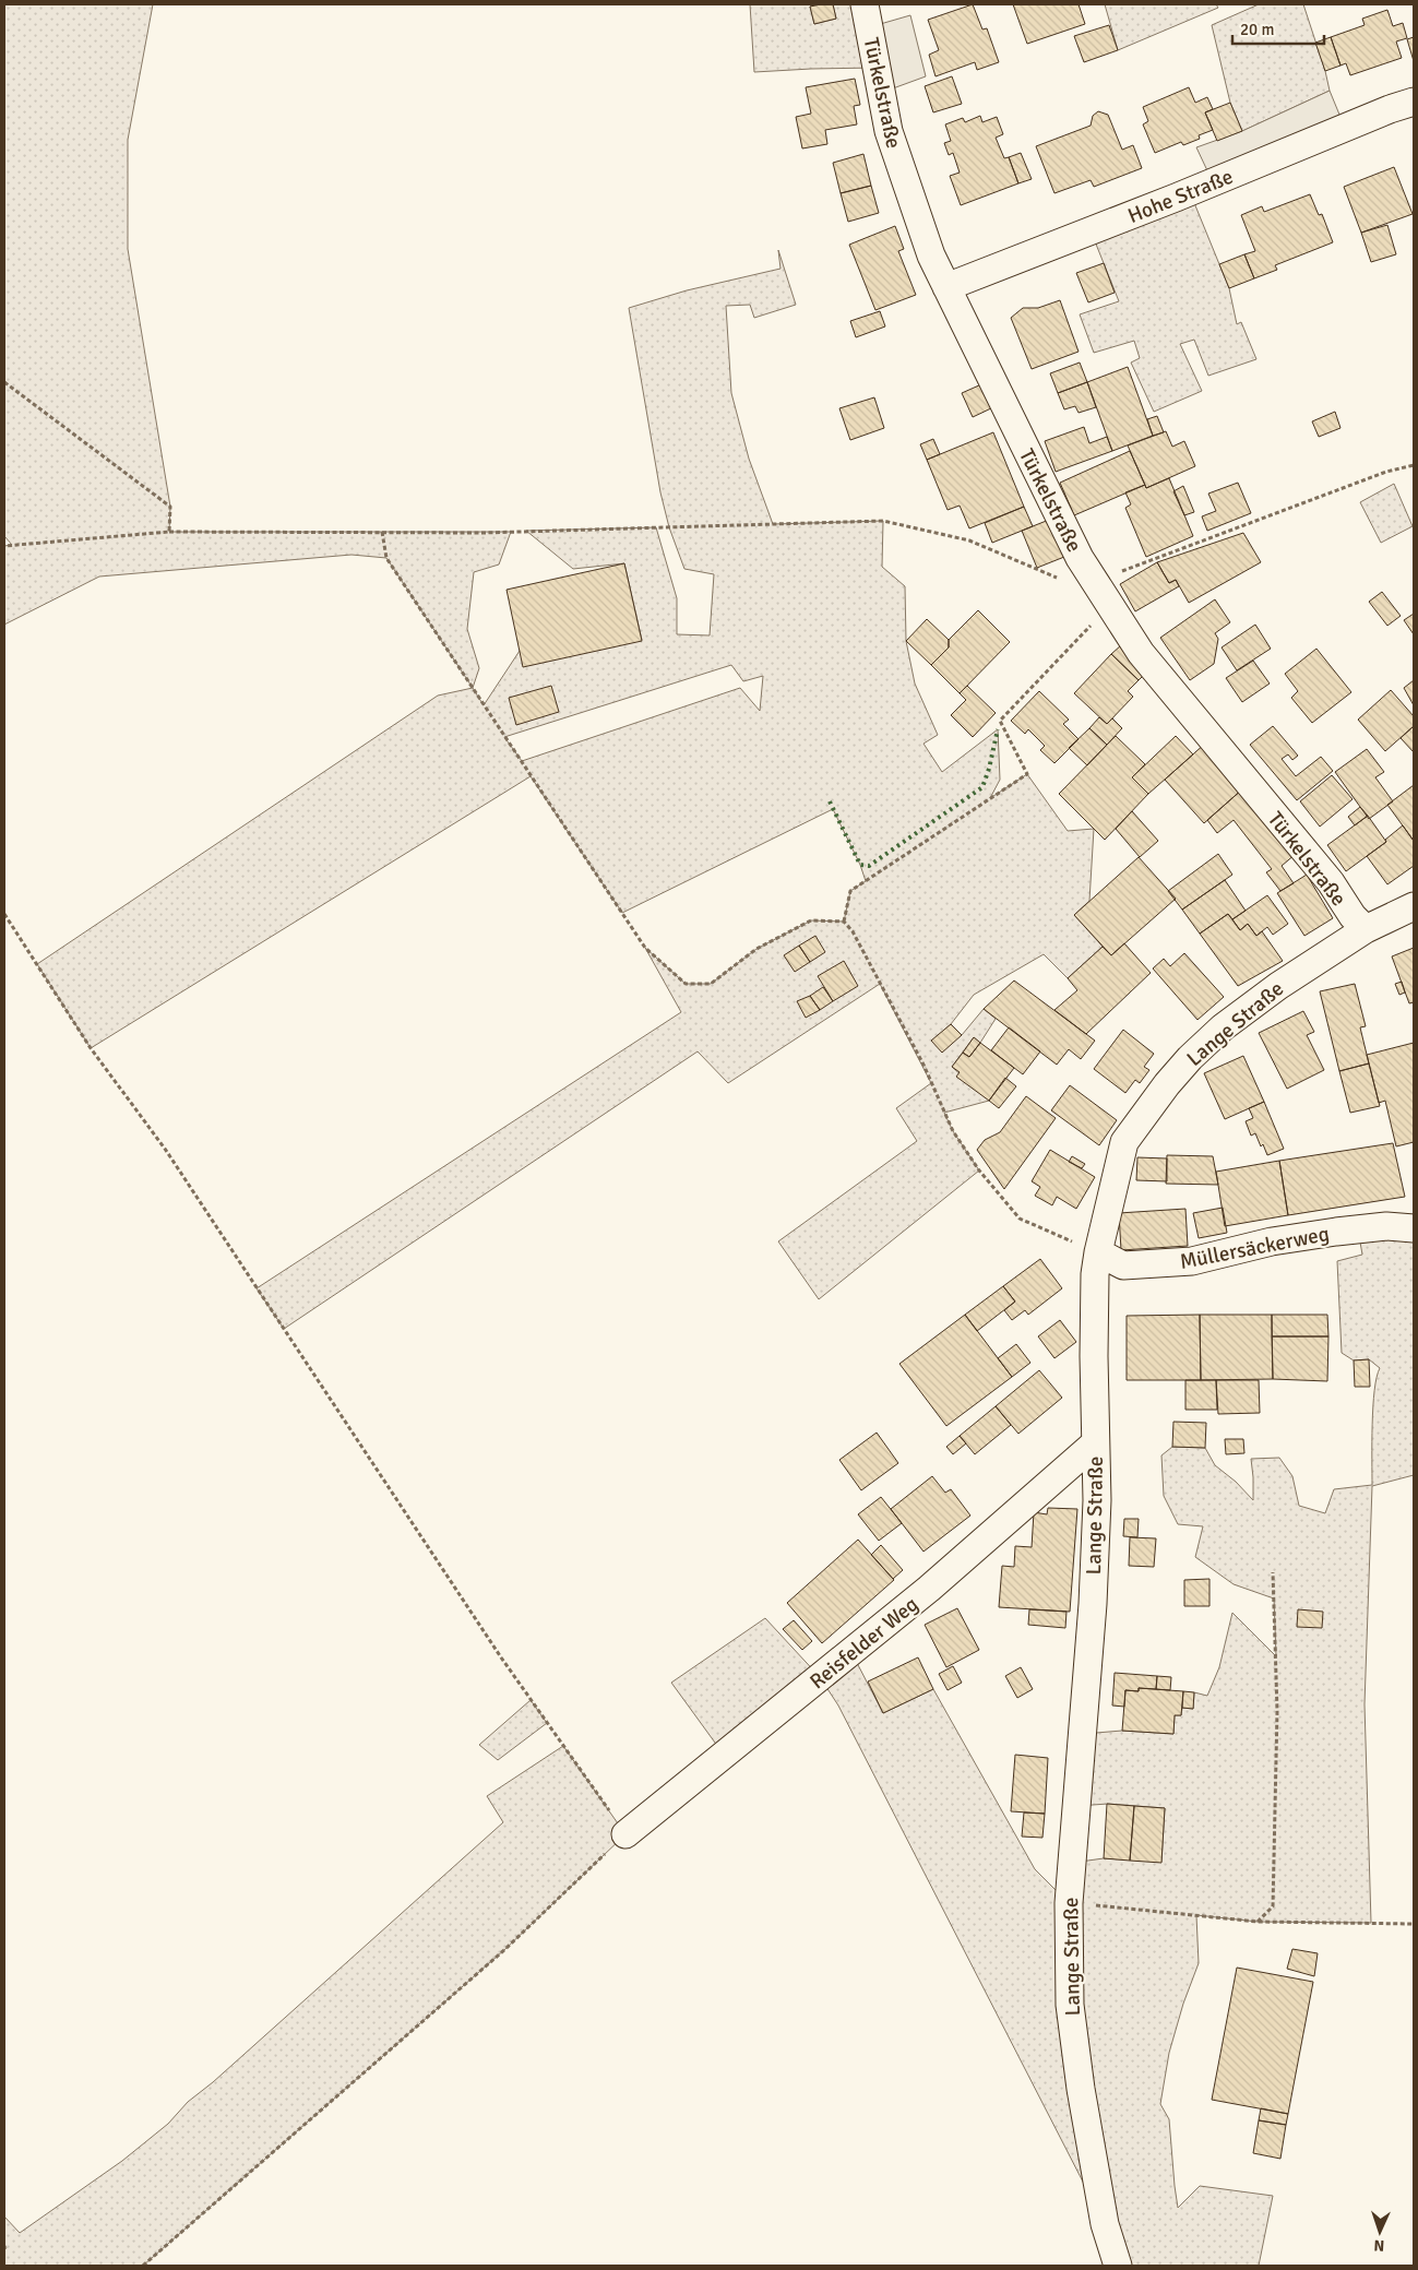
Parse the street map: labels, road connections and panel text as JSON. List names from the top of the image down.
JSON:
{
  "streets": {
    "street": [
      "Türkelstraße",
      "Hohe Straße",
      "Lange Straße",
      "Müllersäckerweg",
      "Reisfelder Weg"
    ]
  },
  "crossings": [
    ["Türkelstraße", "Hohe Straße"],
    ["Türkelstraße", "Lange Straße"],
    ["Lange Straße", "Müllersäckerweg"],
    ["Lange Straße", "Reisfelder Weg"]
  ],
  "scale_bar": "20 m",
  "north": "bottom"
}
